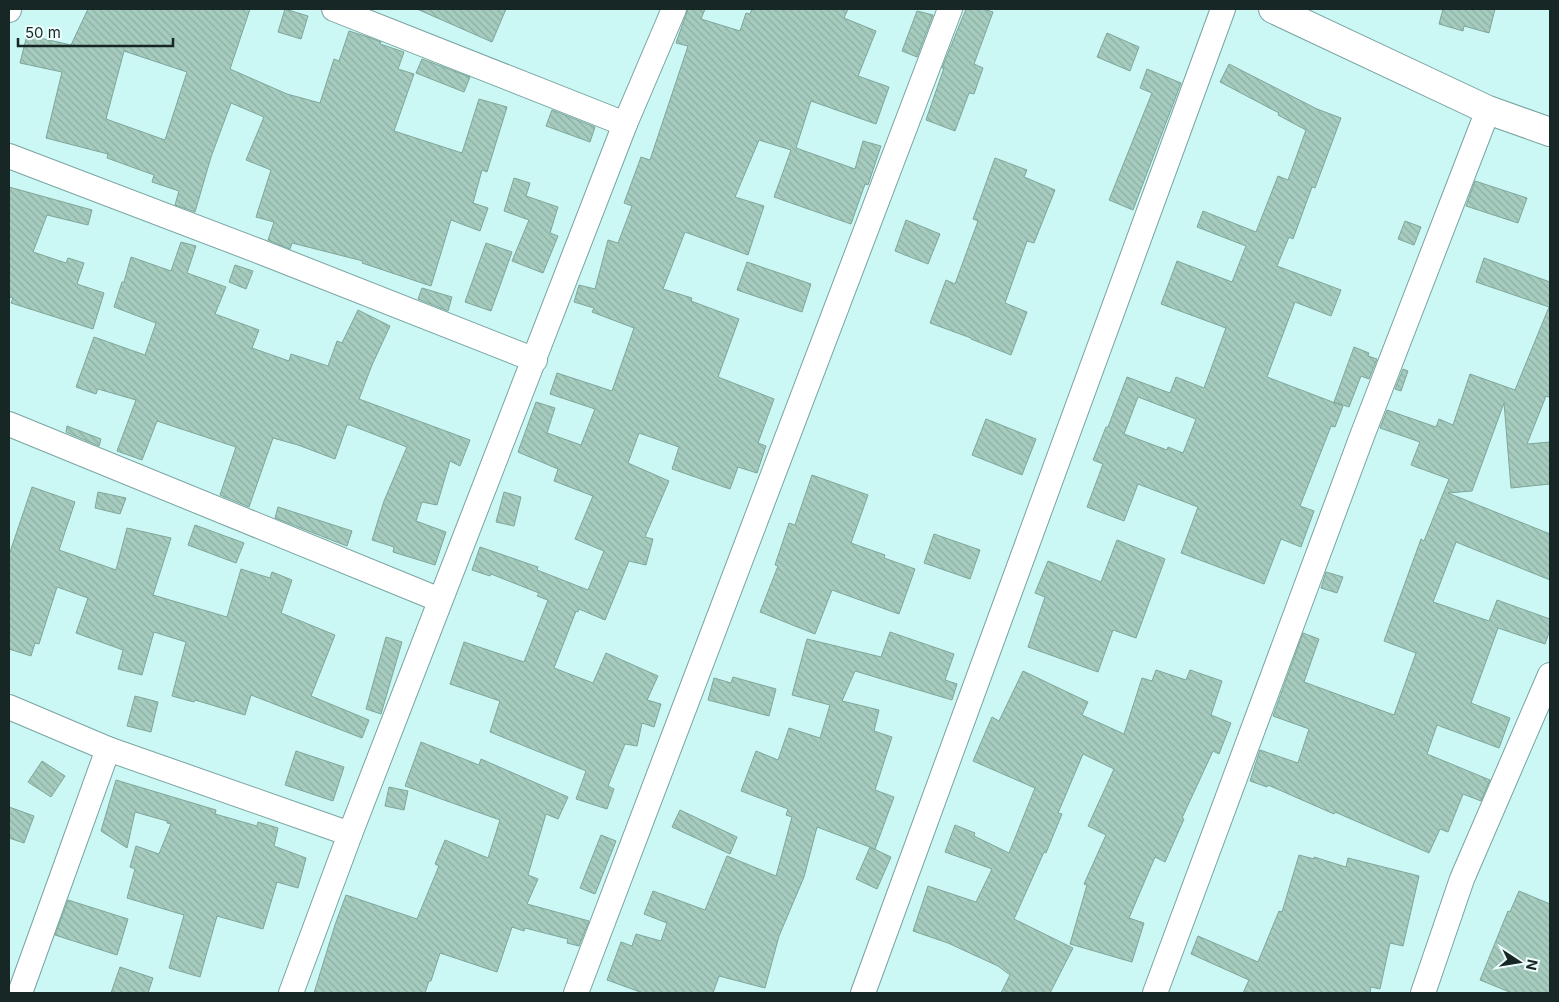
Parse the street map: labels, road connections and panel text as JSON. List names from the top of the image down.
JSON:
{
  "scale_bar": "50 m",
  "north": "right"
}
